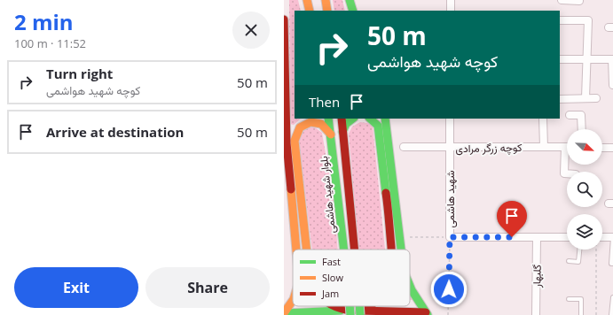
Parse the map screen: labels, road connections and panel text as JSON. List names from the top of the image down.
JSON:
{
  "streets": {
    "main road": ["بلوار شهید هاشمی"],
    "street": ["کوچه زرگر مرادی", "شهید هاشمی", "گلبهار"]
  },
  "crossings": [
    ["کوچه زرگر مرادی", "شهید هاشمی"]
  ],
  "legend": ["Fast", "Slow", "Jam"],
  "north": "bottom right",
  "page": {
    "heading": ["2 min", "100 m · 11:52"],
    "turn": ["50 m", "کوچه شهید هواشمی"],
    "list": [
      {
        "name": "Turn right",
        "note": "کوچه شهید هواشمی",
        "value": "50 m"
      },
      {
        "name": "Arrive at destination",
        "value": "50 m"
      }
    ],
    "then": "Then",
    "buttons": ["Exit", "Share"]
  }
}
